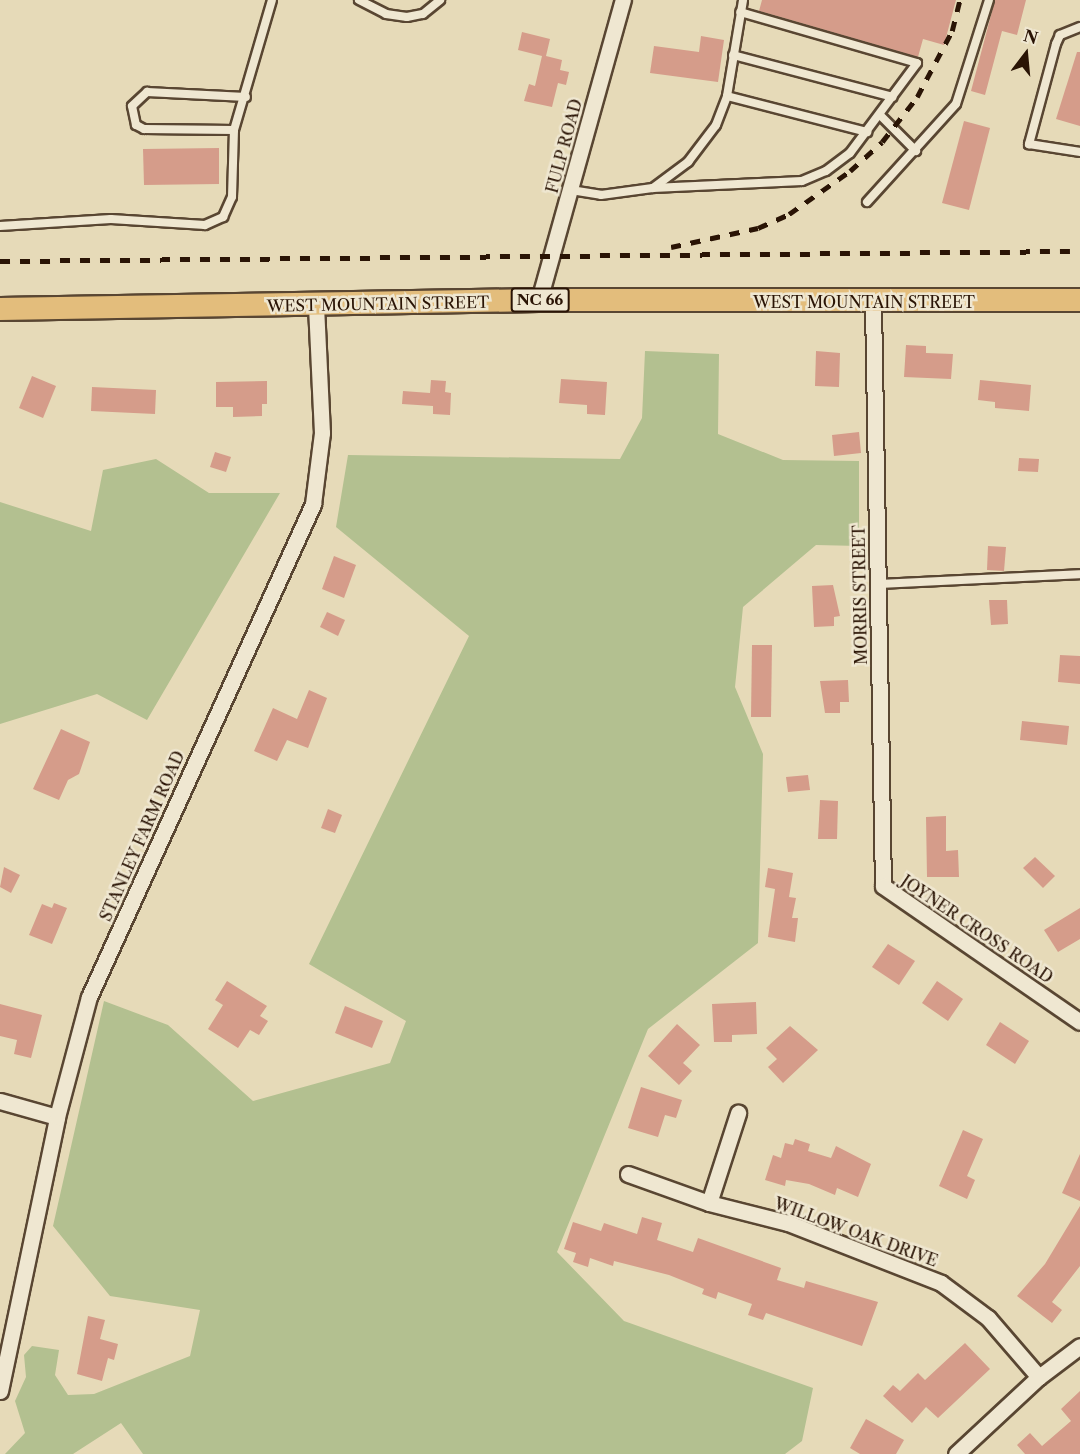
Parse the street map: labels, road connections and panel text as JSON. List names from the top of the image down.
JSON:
{
  "streets": {
    "main road": ["NC 66", "WEST MOUNTAIN STREET"],
    "street": [
      "FULP ROAD",
      "MORRIS STREET",
      "STANLEY FARM ROAD",
      "JOYNER CROSS ROAD",
      "WILLOW OAK DRIVE"
    ]
  },
  "crossings": [
    ["FULP ROAD", "WEST MOUNTAIN STREET"],
    ["WEST MOUNTAIN STREET", "MORRIS STREET"],
    ["WEST MOUNTAIN STREET", "STANLEY FARM ROAD"],
    ["MORRIS STREET", "JOYNER CROSS ROAD"]
  ],
  "north": "top"
}
